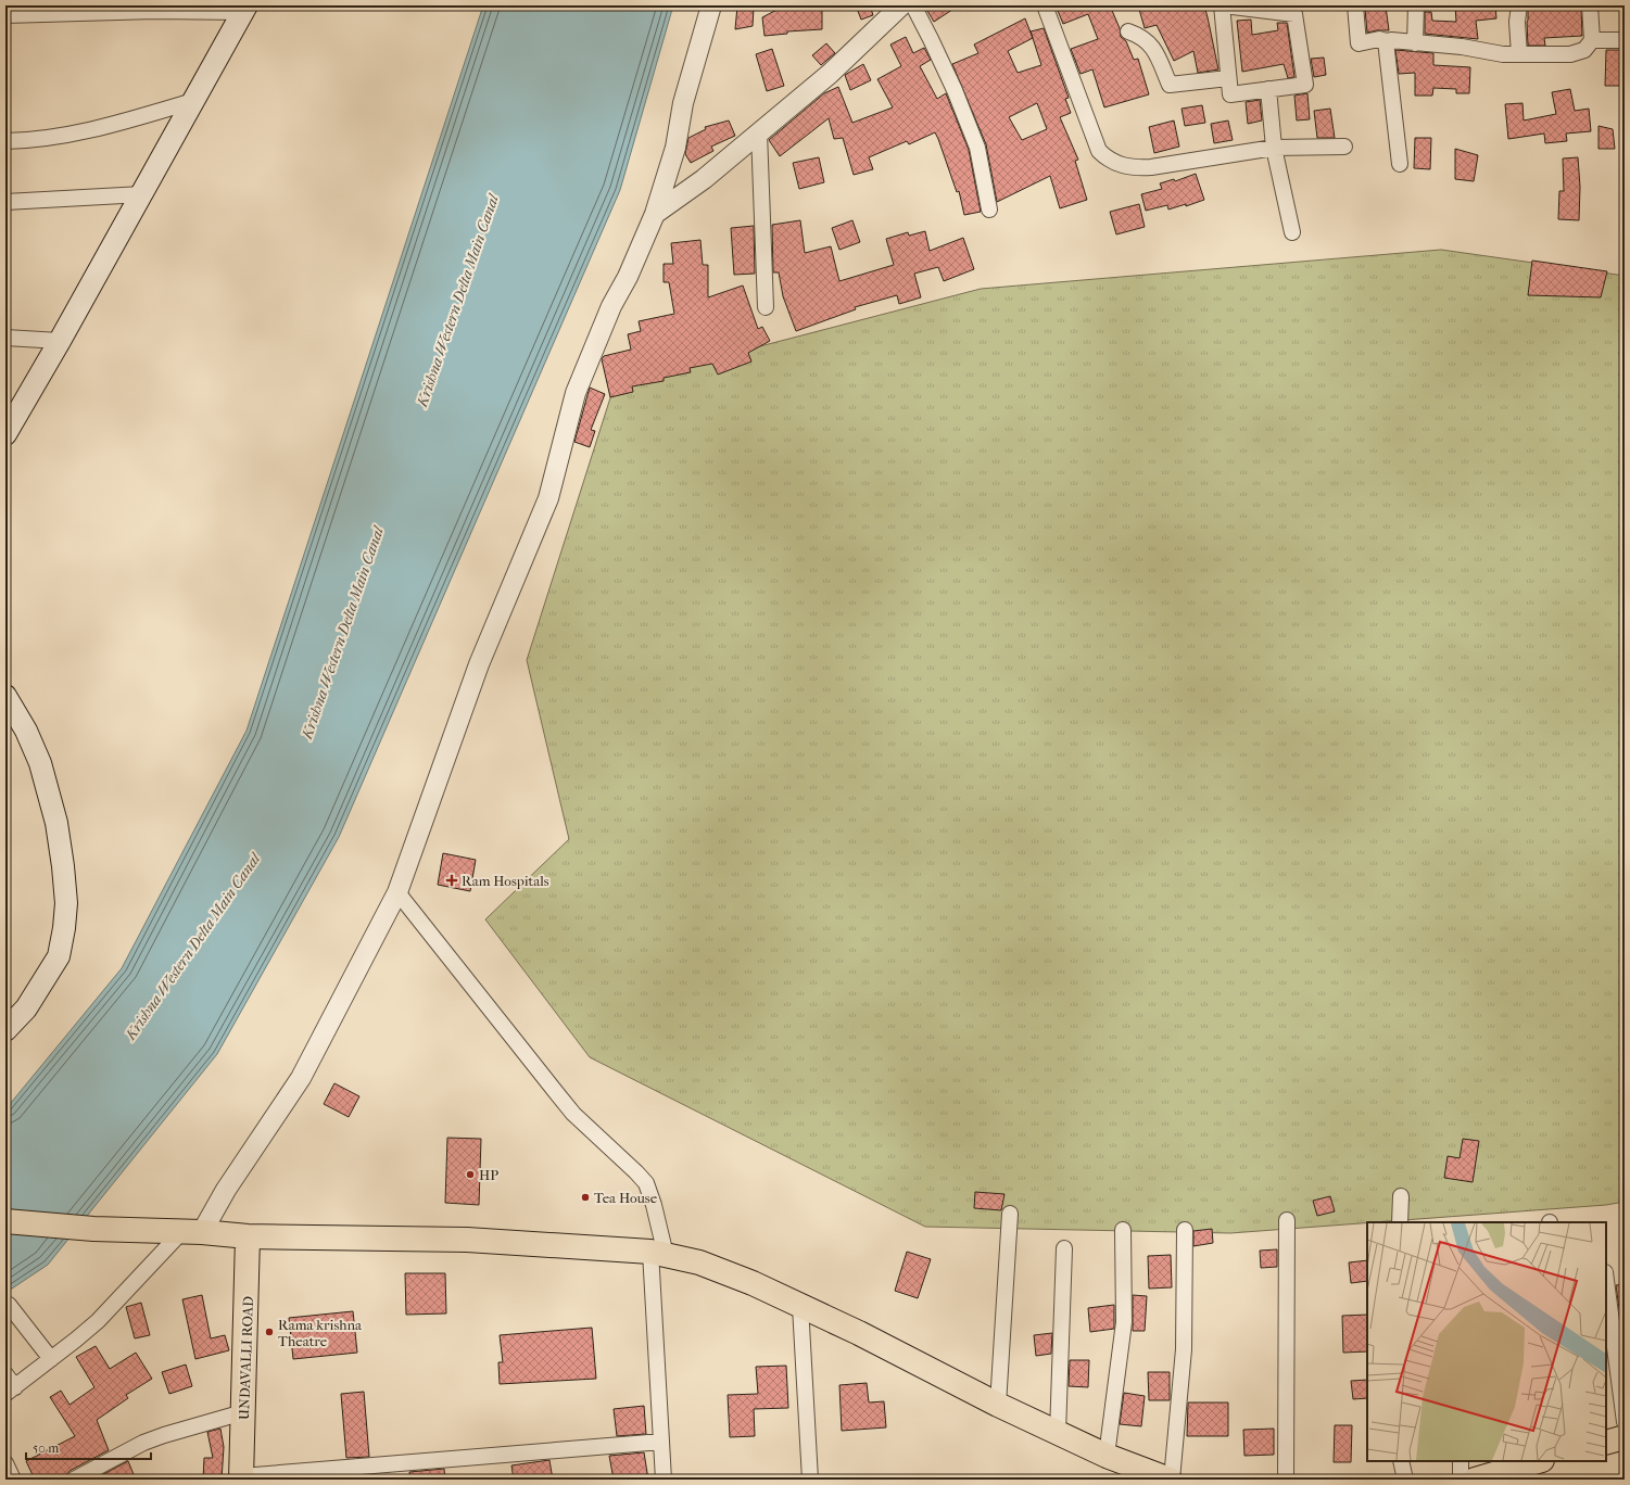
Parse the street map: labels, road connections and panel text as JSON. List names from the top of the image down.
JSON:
{
  "streets": {
    "main road": ["UNDAVALLI ROAD"]
  },
  "water": ["Krishna Western Delta Main Canal"],
  "places": {
    "health": ["Ram Hospitals"],
    "other": ["HP", "Tea House", "Rama krishna Theatre"]
  },
  "scale_bar": "50 m"
}
